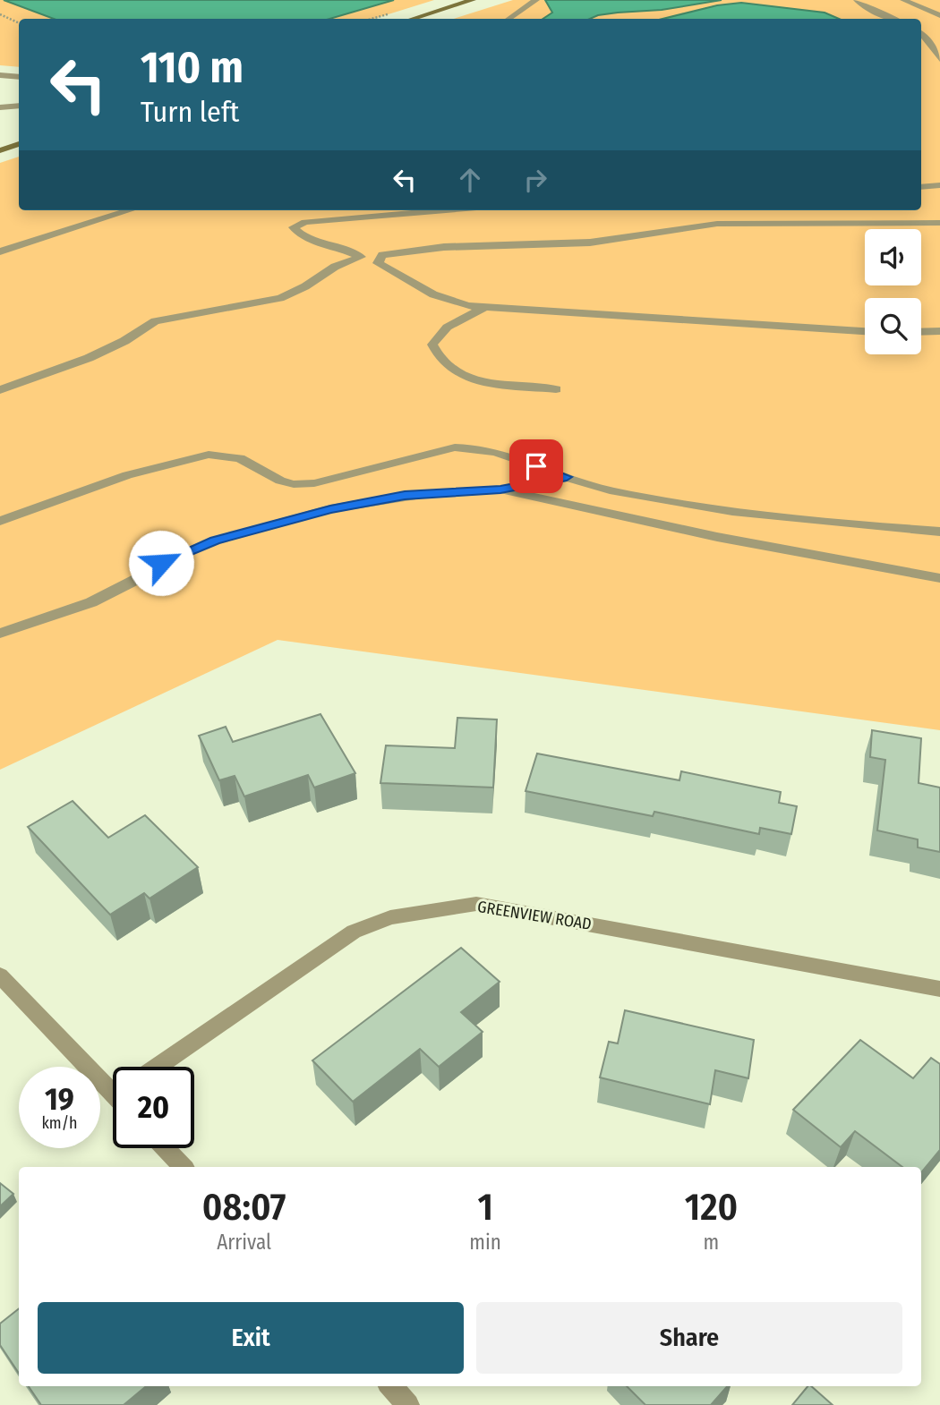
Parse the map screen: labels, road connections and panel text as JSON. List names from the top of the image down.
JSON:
{
  "streets": {
    "street": ["GREENVIEW ROAD"]
  },
  "page": {
    "turn": ["110 m", "Turn left"],
    "speed": "19 km/h",
    "limit": "20",
    "eta": [
      "08:07",
      "Arrival",
      "1",
      "min",
      "120",
      "m"
    ],
    "buttons": ["Exit", "Share"]
  }
}
